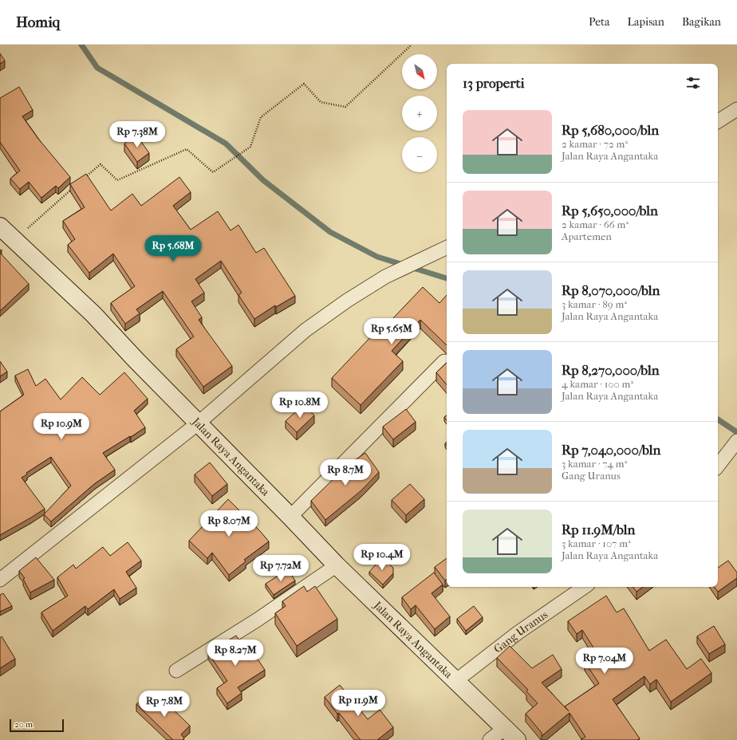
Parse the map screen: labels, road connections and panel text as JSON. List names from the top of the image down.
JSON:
{
  "streets": {
    "main road": ["Jalan Raya Angantaka"],
    "street": ["Gang Uranus"]
  },
  "crossings": [
    ["Jalan Raya Angantaka", "Gang Uranus"]
  ],
  "scale_bar": "20 m",
  "north": "bottom right",
  "page": {
    "header": "Homiq",
    "nav": ["Peta", "Lapisan", "Bagikan"],
    "map_buttons": ["+", "−"],
    "heading": "13 properti",
    "list": [
      {
        "name": "Rp 5,680,000/bln",
        "note": "2 kamar · 72 m² · Jalan Raya Angantaka"
      },
      {
        "name": "Rp 5,650,000/bln",
        "note": "2 kamar · 66 m² · Apartemen"
      },
      {
        "name": "Rp 8,070,000/bln",
        "note": "3 kamar · 89 m² · Jalan Raya Angantaka"
      },
      {
        "name": "Rp 8,270,000/bln",
        "note": "4 kamar · 100 m² · Jalan Raya Angantaka"
      },
      {
        "name": "Rp 7,040,000/bln",
        "note": "3 kamar · 74 m² · Gang Uranus"
      },
      {
        "name": "Rp 11.9M/bln",
        "note": "3 kamar · 107 m² · Jalan Raya Angantaka"
      }
    ],
    "price": [
      "Rp 7.38M",
      "Rp 5.68M",
      "Rp 5.65M",
      "Rp 10.8M",
      "Rp 10.9M",
      "Rp 8.7M",
      "Rp 8.07M",
      "Rp 10.4M",
      "Rp 7.72M",
      "Rp 8.27M",
      "Rp 7.04M",
      "Rp 11.9M",
      "Rp 7.8M"
    ],
    "scale": "20 m"
  }
}
